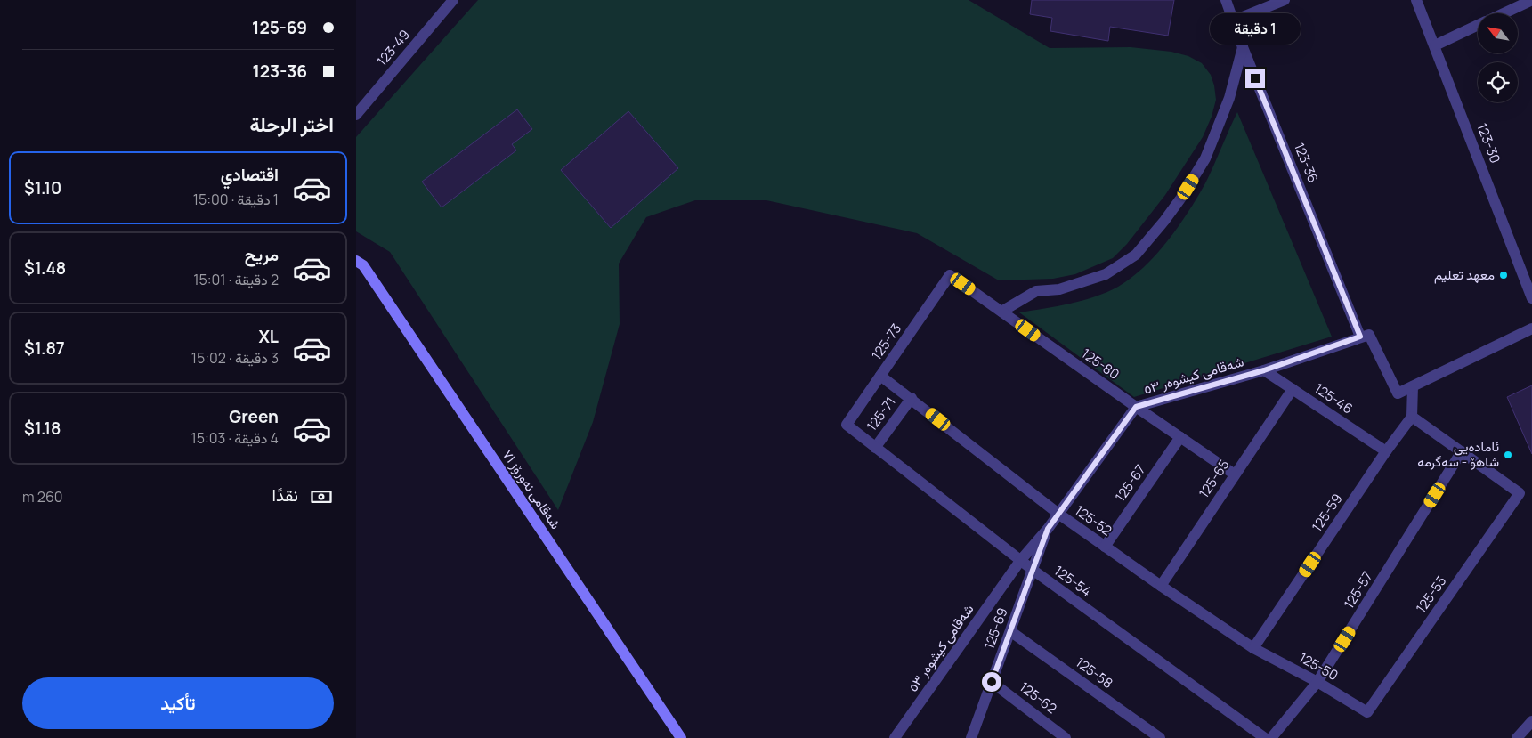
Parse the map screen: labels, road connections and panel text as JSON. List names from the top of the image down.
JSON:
{
  "streets": {
    "street": [
      "123-49",
      "123-30",
      "123-36",
      "125-73",
      "125-80",
      "شەقامی کیشوەر ٥٣",
      "125-46",
      "125-71",
      "125-65",
      "125-67",
      "شەقامی نەورۆز ٧١",
      "125-59",
      "125-52",
      "125-54",
      "125-57",
      "125-53",
      "125-69",
      "125-50",
      "125-58",
      "125-62"
    ]
  },
  "crossings": [
    ["123-36", "شەقامی کیشوەر ٥٣"],
    ["125-73", "125-80"],
    ["125-73", "125-52"],
    ["125-73", "125-54"],
    ["125-80", "شەقامی کیشوەر ٥٣"],
    ["125-80", "125-65"],
    ["125-80", "125-67"],
    ["شەقامی کیشوەر ٥٣", "125-46"],
    ["شەقامی کیشوەر ٥٣", "125-52"],
    ["شەقامی کیشوەر ٥٣", "125-54"],
    ["شەقامی کیشوەر ٥٣", "125-69"],
    ["125-46", "125-65"],
    ["125-46", "125-59"],
    ["125-71", "125-52"],
    ["125-71", "125-54"],
    ["125-65", "125-52"],
    ["125-67", "125-52"],
    ["125-59", "125-52"],
    ["125-59", "125-50"],
    ["125-52", "125-50"],
    ["125-54", "125-69"],
    ["125-57", "125-53"],
    ["125-57", "125-50"],
    ["125-53", "125-50"],
    ["125-69", "125-58"],
    ["125-69", "125-62"]
  ],
  "places": ["معهد تعليم", "ئامادەیی شاهۆ - سەگرمە"],
  "north": "top left",
  "page": {
    "banner": ["125-69", "123-36"],
    "bubble": "1 دقيقة",
    "heading": "اختر الرحلة",
    "list": [
      {
        "name": "اقتصادي",
        "note": "1 دقيقة · 15:00",
        "value": "$1.10"
      },
      {
        "name": "مريح",
        "note": "2 دقيقة · 15:01",
        "value": "$1.48"
      },
      {
        "name": "XL",
        "note": "3 دقيقة · 15:02",
        "value": "$1.87"
      },
      {
        "name": "Green",
        "note": "4 دقيقة · 15:03",
        "value": "$1.18"
      }
    ],
    "pay": ["نقدًا", "260 m"],
    "buttons": "تأكيد"
  }
}
